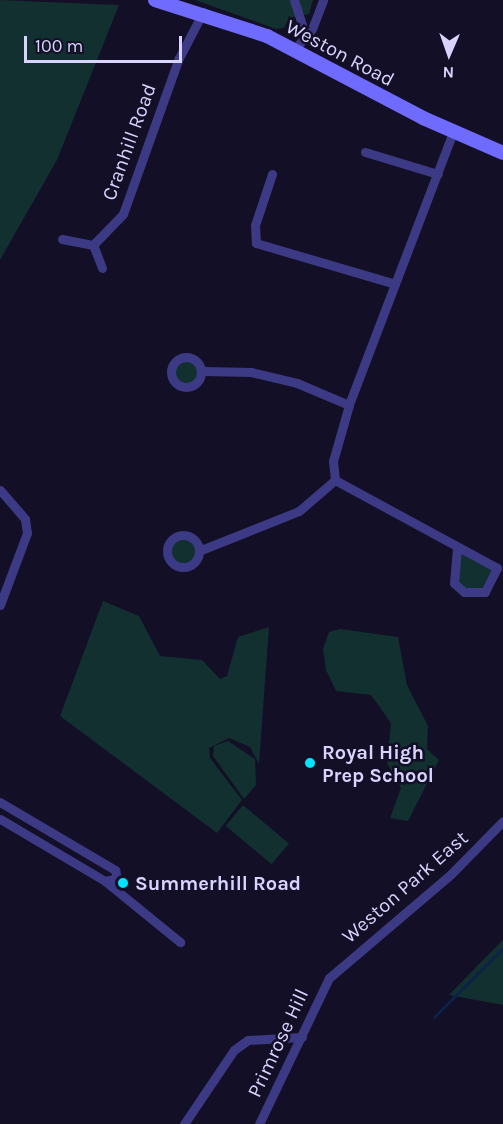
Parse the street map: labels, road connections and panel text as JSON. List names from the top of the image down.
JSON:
{
  "streets": {
    "street": [
      "Weston Road",
      "Cranhill Road",
      "Weston Park East",
      "Primrose Hill"
    ]
  },
  "crossings": [
    ["Weston Road", "Cranhill Road"],
    ["Weston Park East", "Primrose Hill"]
  ],
  "places": ["Royal High Prep School", "Summerhill Road"],
  "scale_bar": "100 m",
  "north": "bottom"
}
